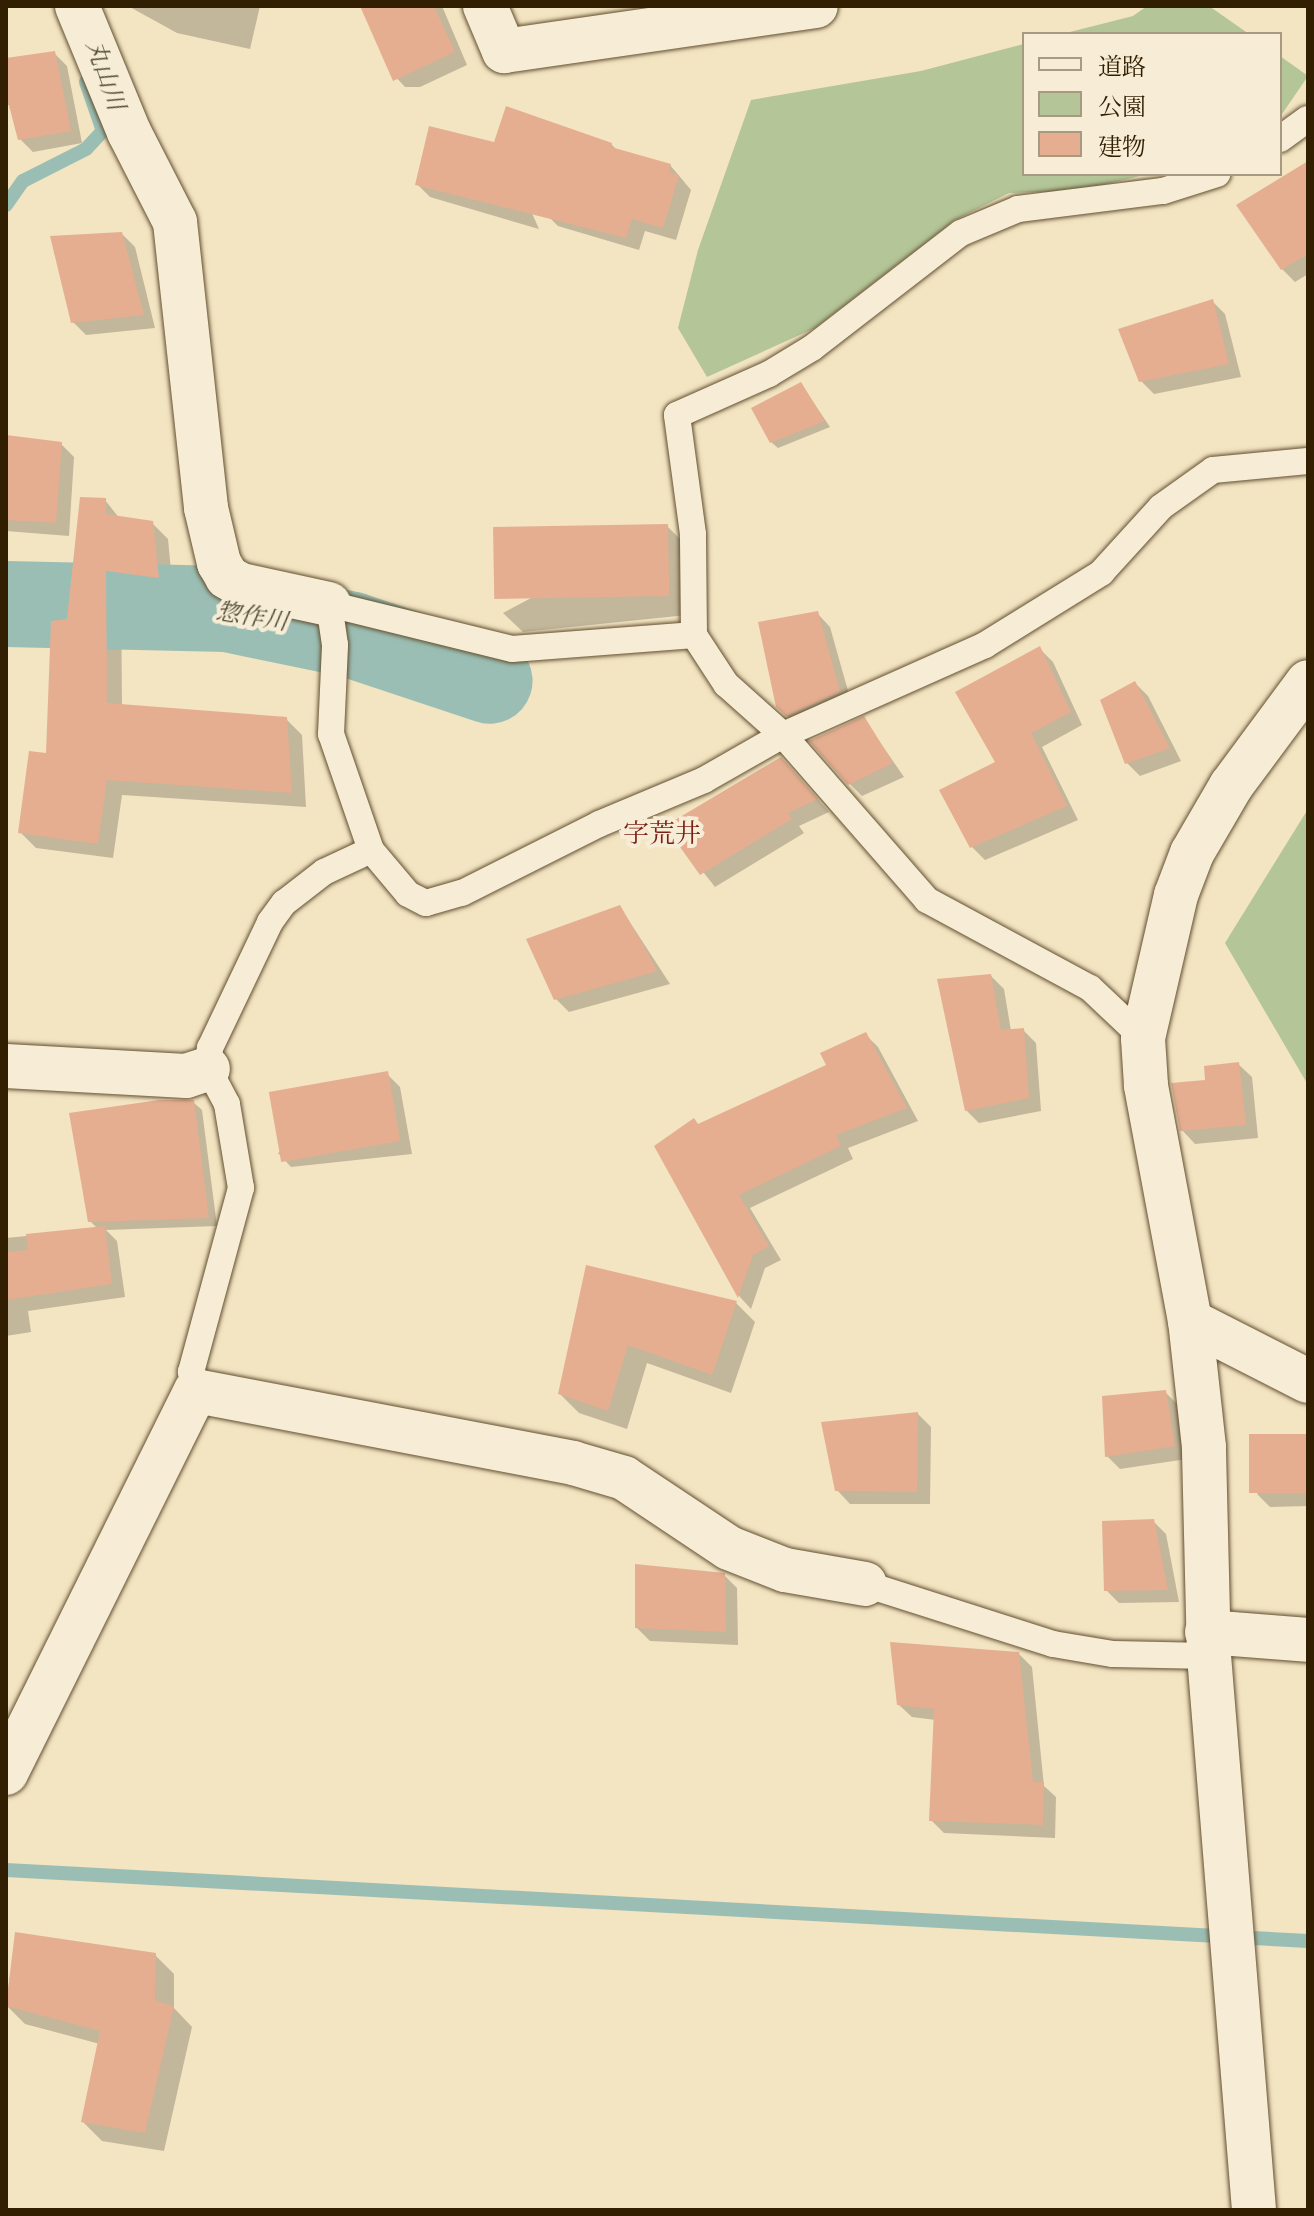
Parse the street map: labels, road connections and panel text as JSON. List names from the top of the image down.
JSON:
{
  "districts": ["字荒井"],
  "water": ["丸山川", "惣作川"],
  "legend": ["道路", "公園", "建物"]
}
